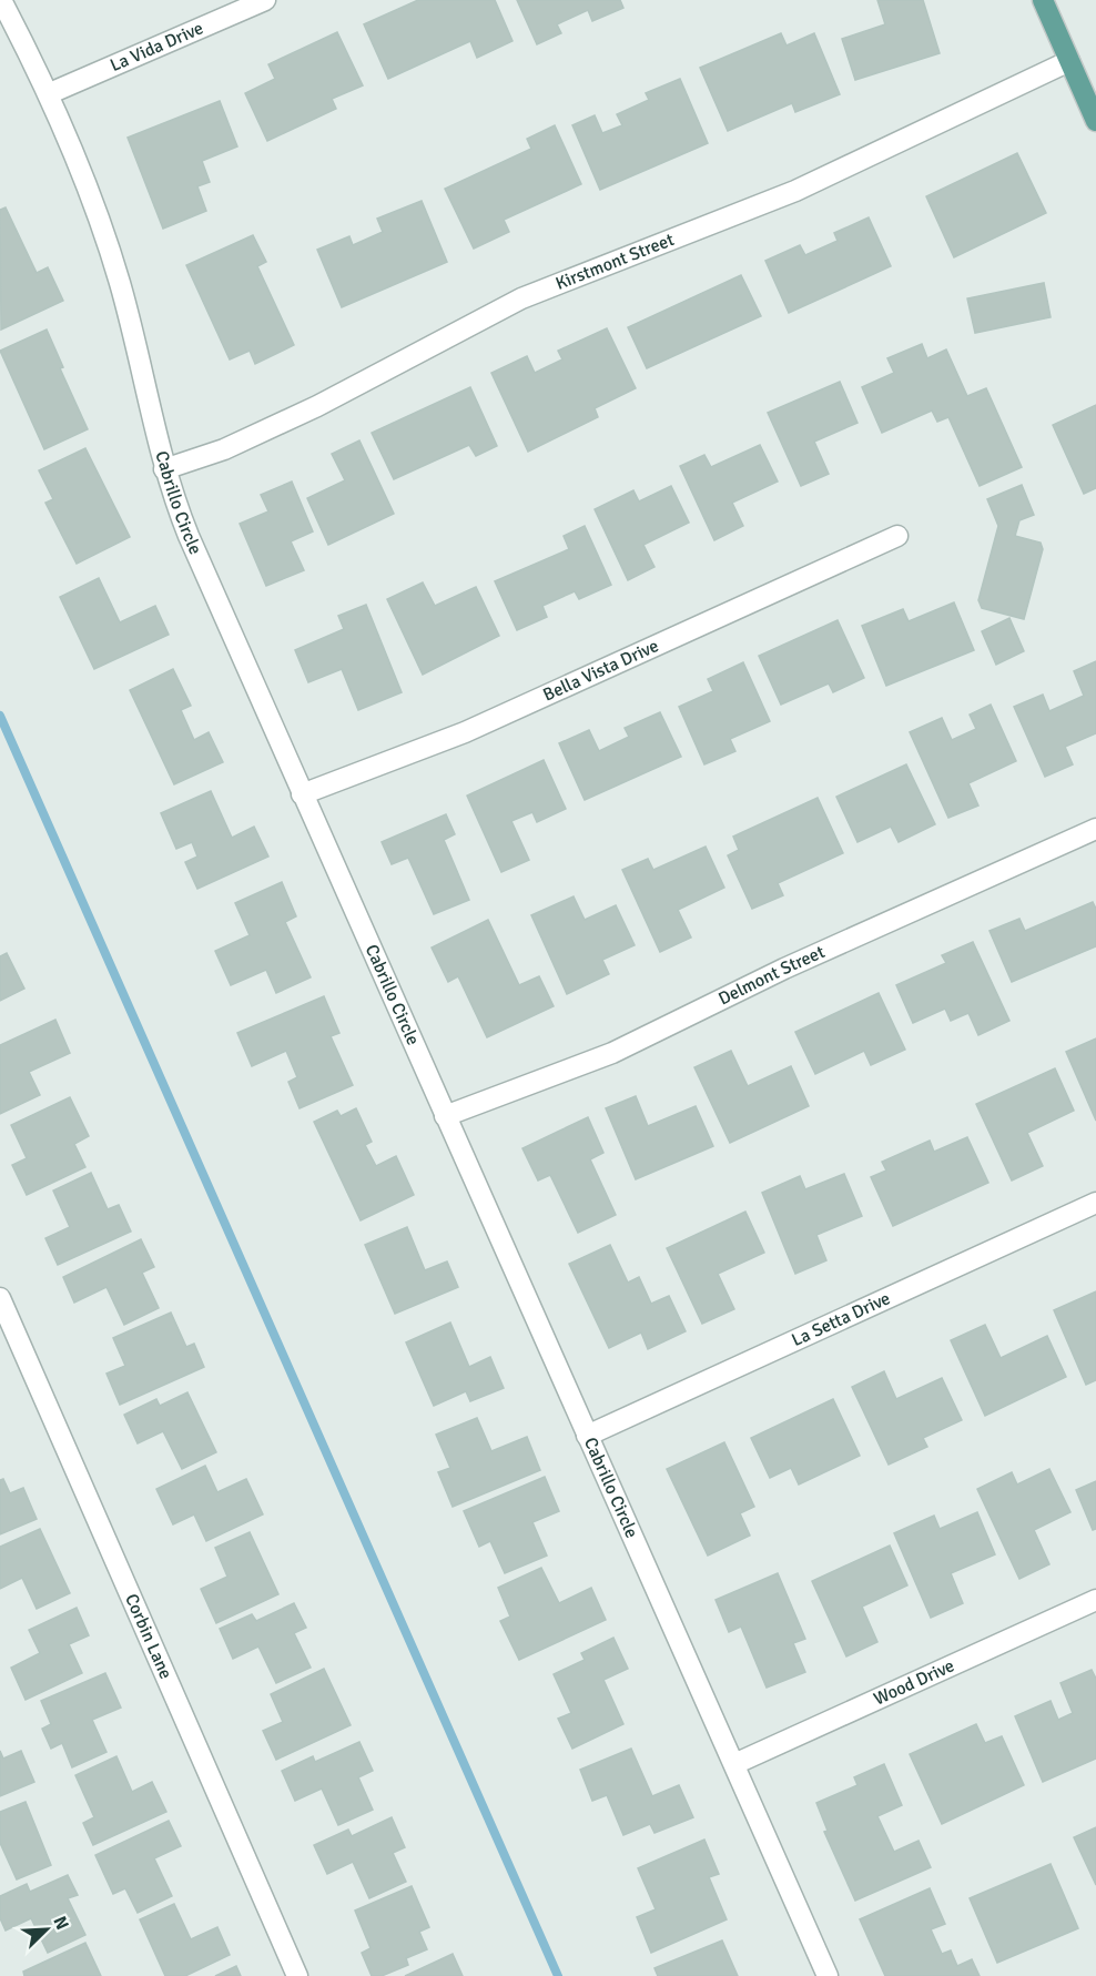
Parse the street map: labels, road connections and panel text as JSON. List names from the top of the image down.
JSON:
{
  "streets": {
    "street": [
      "La Vida Drive",
      "Kirstmont Street",
      "Cabrillo Circle",
      "Bella Vista Drive",
      "Delmont Street",
      "La Setta Drive",
      "Corbin Lane",
      "Wood Drive"
    ]
  },
  "crossings": [
    ["La Vida Drive", "Cabrillo Circle"],
    ["Kirstmont Street", "Cabrillo Circle"],
    ["Cabrillo Circle", "Bella Vista Drive"],
    ["Cabrillo Circle", "Delmont Street"],
    ["Cabrillo Circle", "La Setta Drive"],
    ["Cabrillo Circle", "Wood Drive"]
  ],
  "north": "top right"
}
